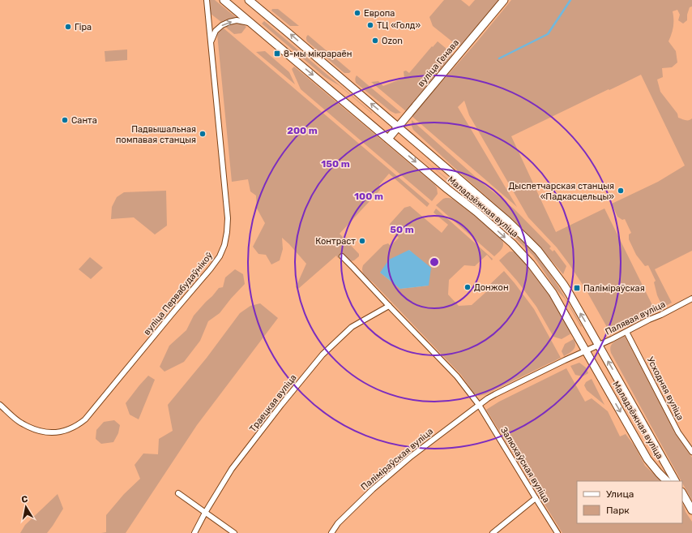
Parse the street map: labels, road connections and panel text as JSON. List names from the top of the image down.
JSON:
{
  "streets": {
    "main road": ["вуліца Генава", "Маладзёжная вуліца"],
    "street": [
      "вуліца Первабудаўнікоў",
      "Палявая вуліца",
      "Усходняя вуліца",
      "Траецкая вуліца",
      "Паліміраўская вуліца",
      "Залюхаўская вуліца"
    ]
  },
  "crossings": [
    ["вуліца Генава", "Маладзёжная вуліца"],
    ["Маладзёжная вуліца", "Палявая вуліца"],
    ["Палявая вуліца", "Усходняя вуліца"],
    ["Палявая вуліца", "Паліміраўская вуліца"],
    ["Палявая вуліца", "Залюхаўская вуліца"],
    ["Паліміраўская вуліца", "Залюхаўская вуліца"]
  ],
  "places": {
    "other": [
      "Европа",
      "ТЦ «Голд»",
      "Гіра",
      "Ozon",
      "Санта",
      "Падвышальная помпавая станцыя",
      "Дыспетчарская станцыя «Падкасцельцы»",
      "Контраст",
      "Донжон"
    ],
    "transit": ["8-мы мікрараён", "Паліміраўская"]
  },
  "legend": ["Улица", "Парк"],
  "north": "top",
  "rings": [
    "200 m",
    "150 m",
    "100 m",
    "50 m"
  ]
}
